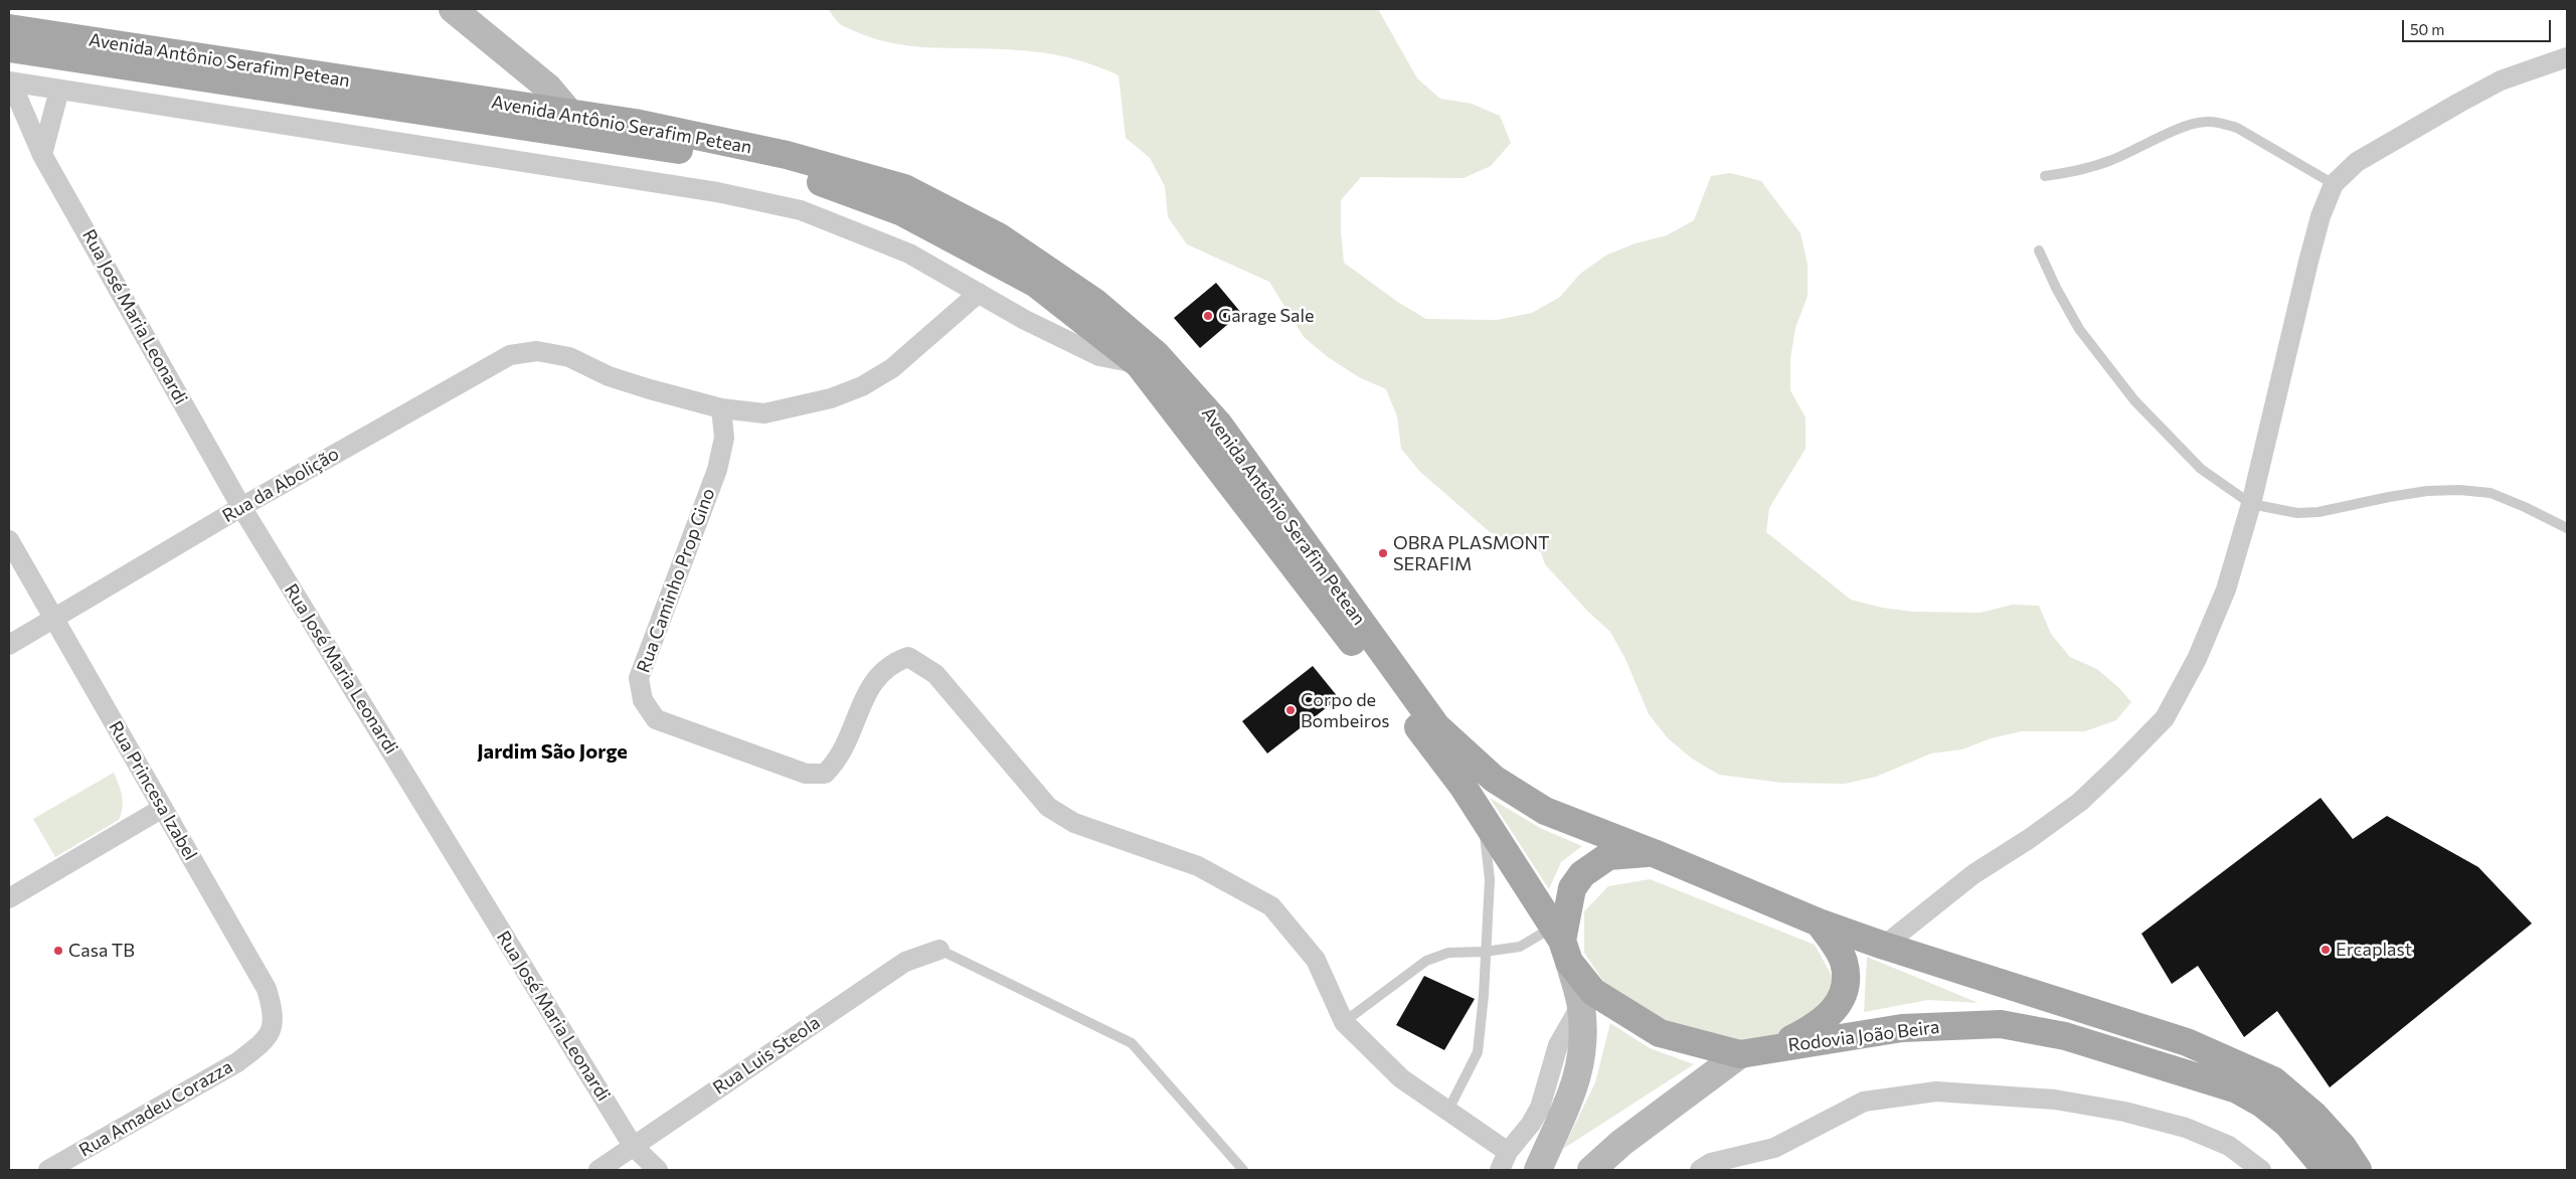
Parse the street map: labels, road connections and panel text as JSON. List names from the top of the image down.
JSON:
{
  "streets": {
    "main road": ["Avenida Antônio Serafim Petean", "Rodovia João Beira"],
    "street": [
      "Rua José Maria Leonardi",
      "Rua da Abolição",
      "Rua Caminho Prop Gino",
      "Rua Princesa Izabel",
      "Rua Luis Steola",
      "Rua Amadeu Corazza"
    ]
  },
  "crossings": [
    ["Avenida Antônio Serafim Petean", "Rodovia João Beira"],
    ["Rua José Maria Leonardi", "Rua da Abolição"],
    ["Rua José Maria Leonardi", "Rua Luis Steola"],
    ["Rua da Abolição", "Rua Caminho Prop Gino"],
    ["Rua da Abolição", "Rua Princesa Izabel"],
    ["Rua Princesa Izabel", "Rua Amadeu Corazza"]
  ],
  "districts": ["Jardim São Jorge"],
  "places": [
    "Garage Sale",
    "OBRA PLASMONT SERAFIM",
    "Corpo de Bombeiros",
    "Ercaplast",
    "Casa TB"
  ],
  "scale_bar": "50 m"
}
